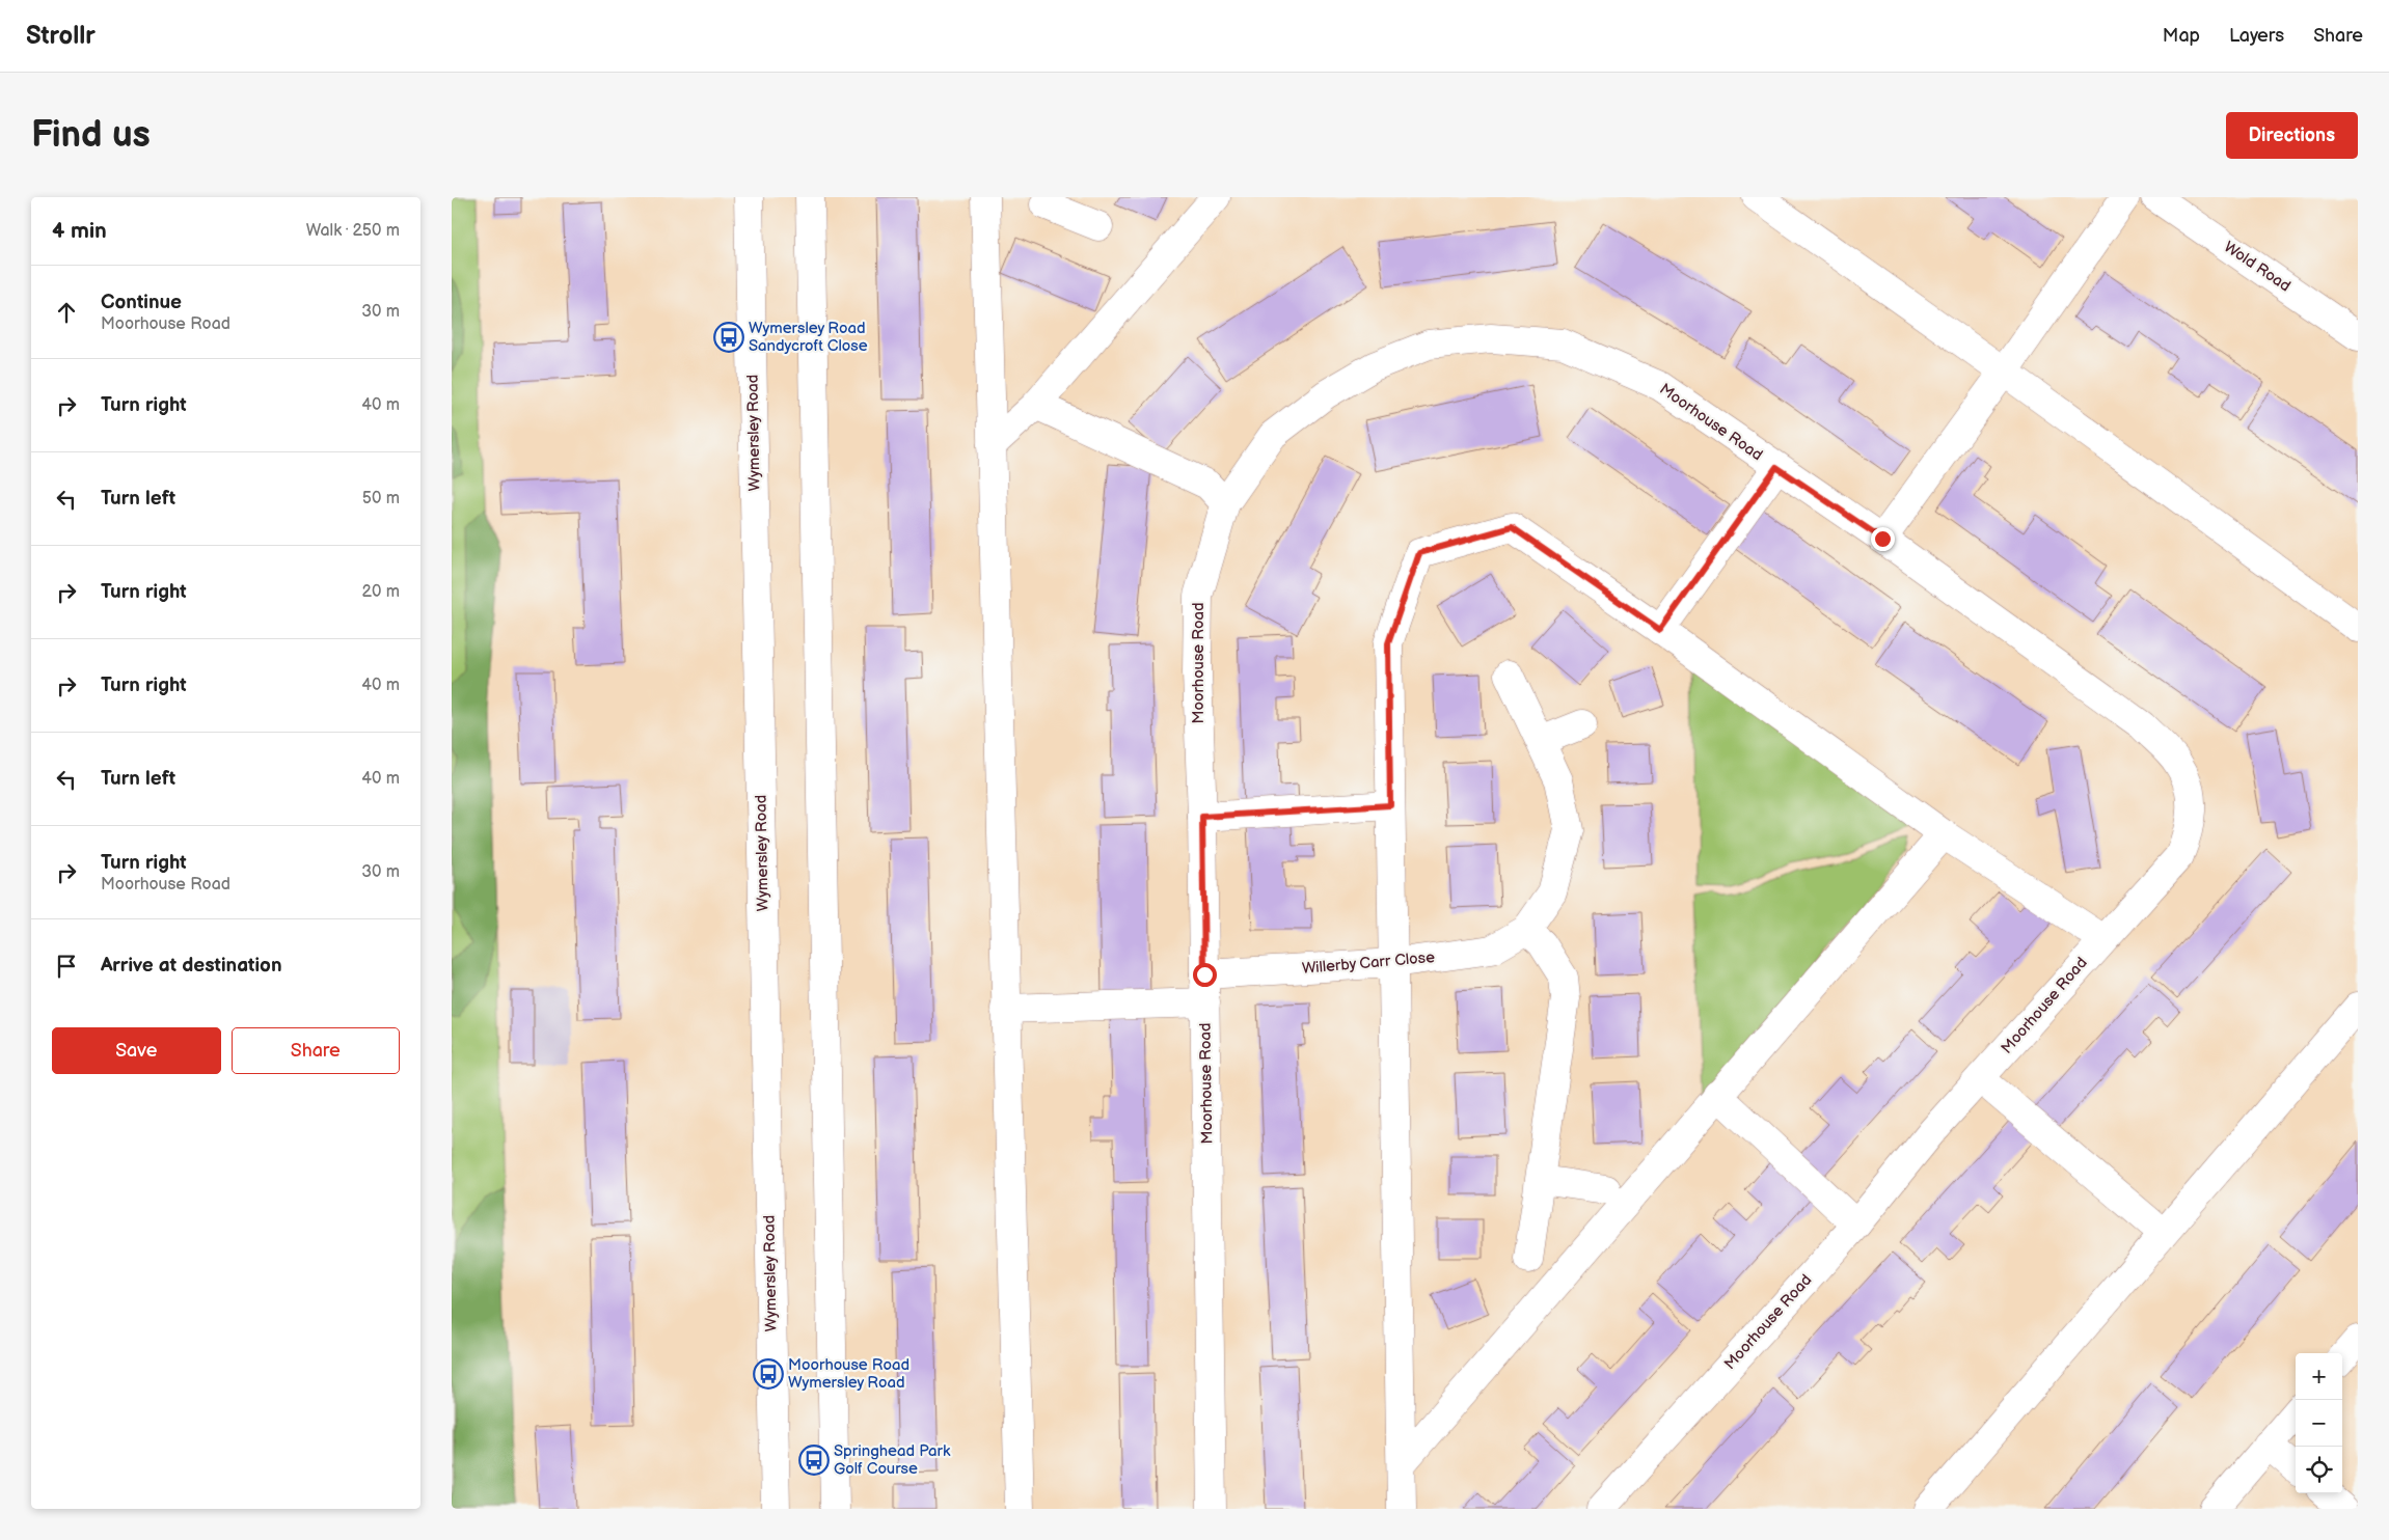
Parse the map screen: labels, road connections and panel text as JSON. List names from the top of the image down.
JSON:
{
  "streets": {
    "street": [
      "Wold Road",
      "Moorhouse Road",
      "Wymersley Road",
      "Willerby Carr Close"
    ]
  },
  "crossings": [
    ["Moorhouse Road", "Willerby Carr Close"]
  ],
  "places": {
    "bus stop": ["Wymersley Road Sandycroft Close", "Moorhouse Road Wymersley Road", "Springhead Park Golf Course"]
  },
  "page": {
    "header": "Strollr",
    "nav": ["Map", "Layers", "Share"],
    "buttons": [
      "Directions",
      ["Save", "Share"]
    ],
    "title": "Find us",
    "heading": ["4 min", "Walk · 250 m"],
    "list": [
      ["Continue", "Moorhouse Road", "30 m"],
      ["Turn right", "40 m"],
      ["Turn left", "50 m"],
      ["Turn right", "20 m"],
      ["Turn right", "40 m"],
      ["Turn left", "40 m"],
      ["Turn right", "Moorhouse Road", "30 m"],
      "Arrive at destination"
    ],
    "map_buttons": ["+", "−"]
  }
}
